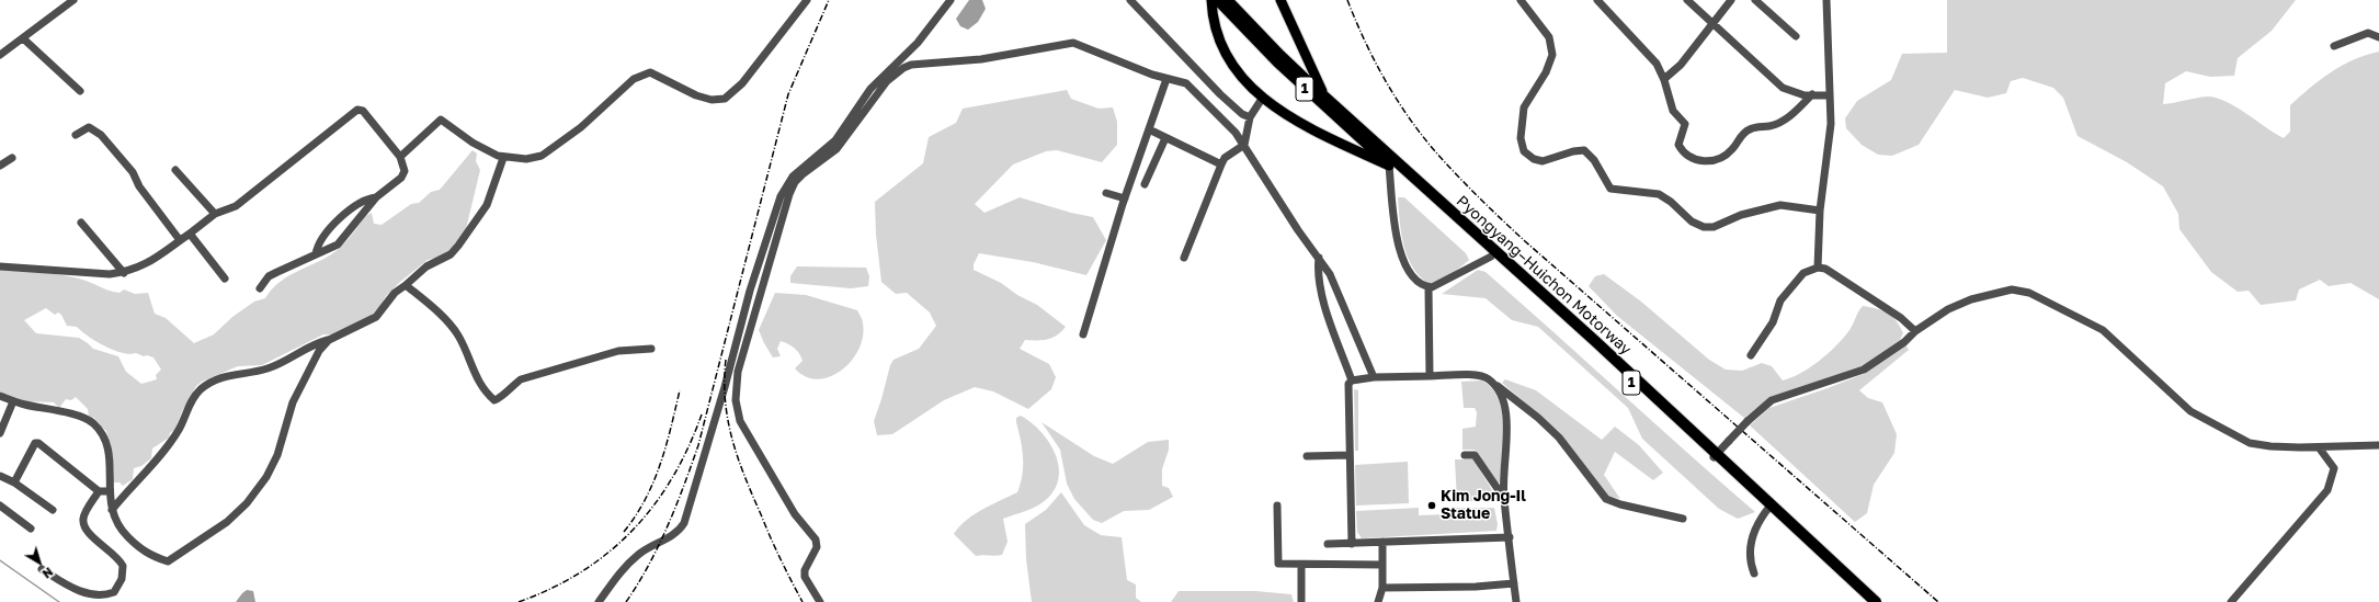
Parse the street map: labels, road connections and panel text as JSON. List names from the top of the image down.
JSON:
{
  "streets": {
    "highway": ["1", "Pyongyang–Huichon Motorway"]
  },
  "crossings": [
    ["1", "Pyongyang–Huichon Motorway"]
  ],
  "places": ["Kim Jong-Il Statue"],
  "north": "bottom right"
}
